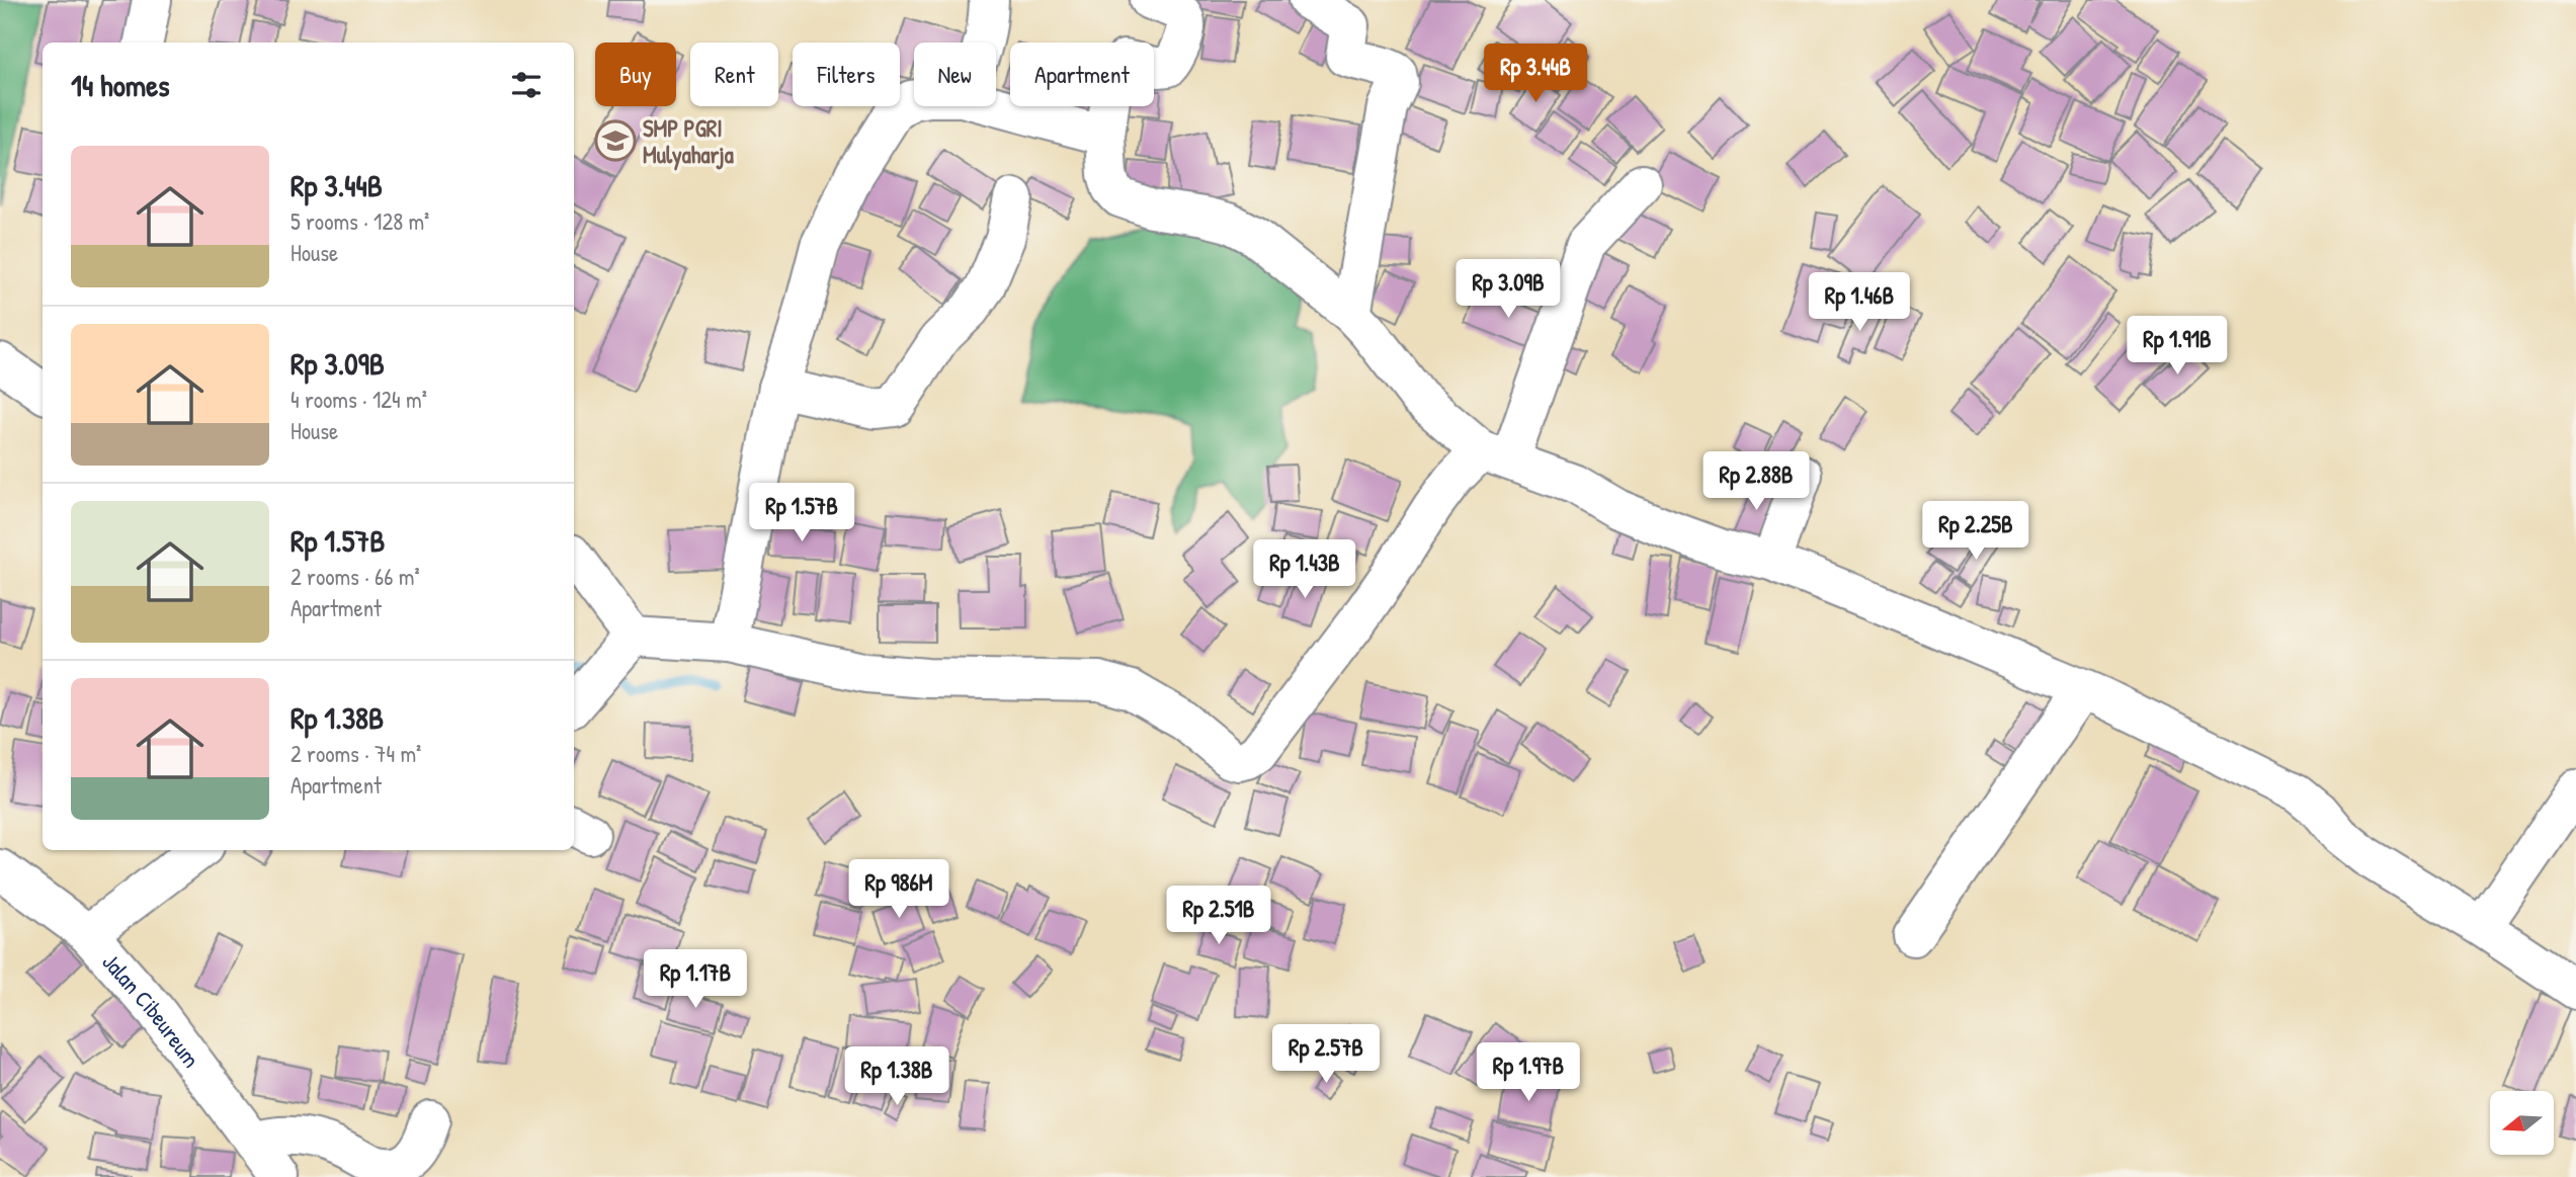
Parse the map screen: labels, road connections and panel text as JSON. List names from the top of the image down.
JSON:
{
  "streets": {
    "street": ["Jalan Cibeureum"]
  },
  "places": {
    "school or university": ["SMP PGRI Mulyaharja"]
  },
  "north": "left",
  "page": {
    "chip": [
      "Buy",
      "Rent",
      "Filters",
      "New",
      "Apartment"
    ],
    "heading": "14 homes",
    "price": [
      "Rp 3.44B",
      "Rp 3.09B",
      "Rp 1.46B",
      "Rp 1.91B",
      "Rp 2.88B",
      "Rp 1.57B",
      "Rp 2.25B",
      "Rp 1.43B",
      "Rp 986M",
      "Rp 2.51B",
      "Rp 1.17B",
      "Rp 2.57B",
      "Rp 1.97B",
      "Rp 1.38B"
    ],
    "list": [
      {
        "name": "Rp 3.44B",
        "note": "5 rooms · 128 m² · House"
      },
      {
        "name": "Rp 3.09B",
        "note": "4 rooms · 124 m² · House"
      },
      {
        "name": "Rp 1.57B",
        "note": "2 rooms · 66 m² · Apartment"
      },
      {
        "name": "Rp 1.38B",
        "note": "2 rooms · 74 m² · Apartment"
      }
    ]
  }
}
